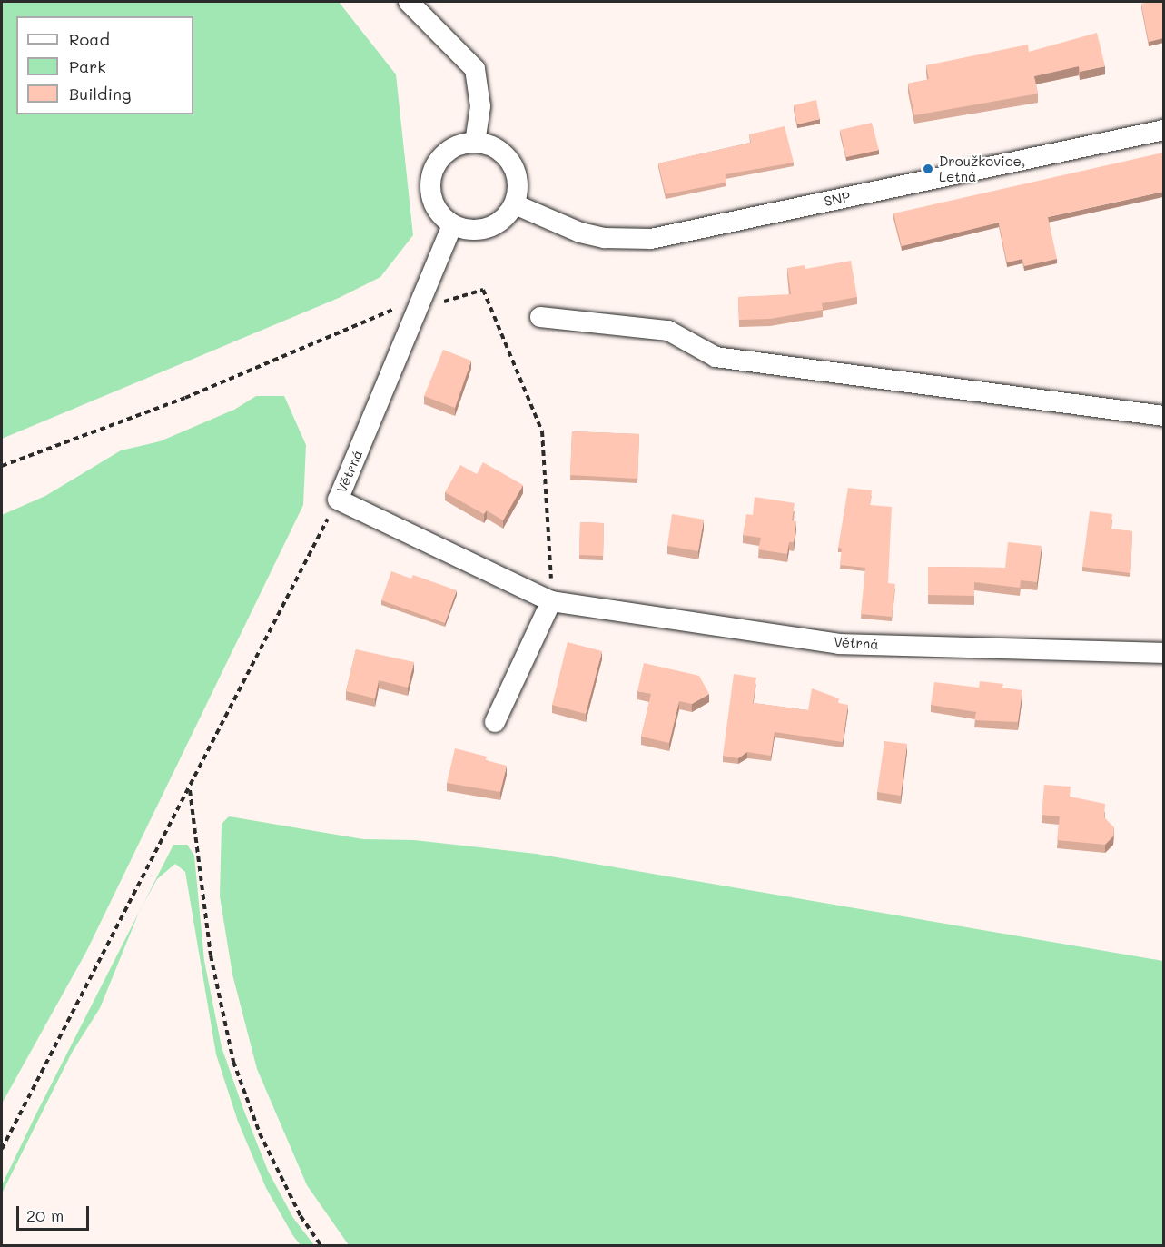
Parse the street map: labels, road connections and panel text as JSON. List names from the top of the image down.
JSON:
{
  "streets": {
    "street": ["SNP", "Větrná"]
  },
  "crossings": [
    ["SNP", "Větrná"]
  ],
  "places": ["Droužkovice, Letná"],
  "legend": ["Road", "Park", "Building"],
  "scale_bar": "20 m"
}
